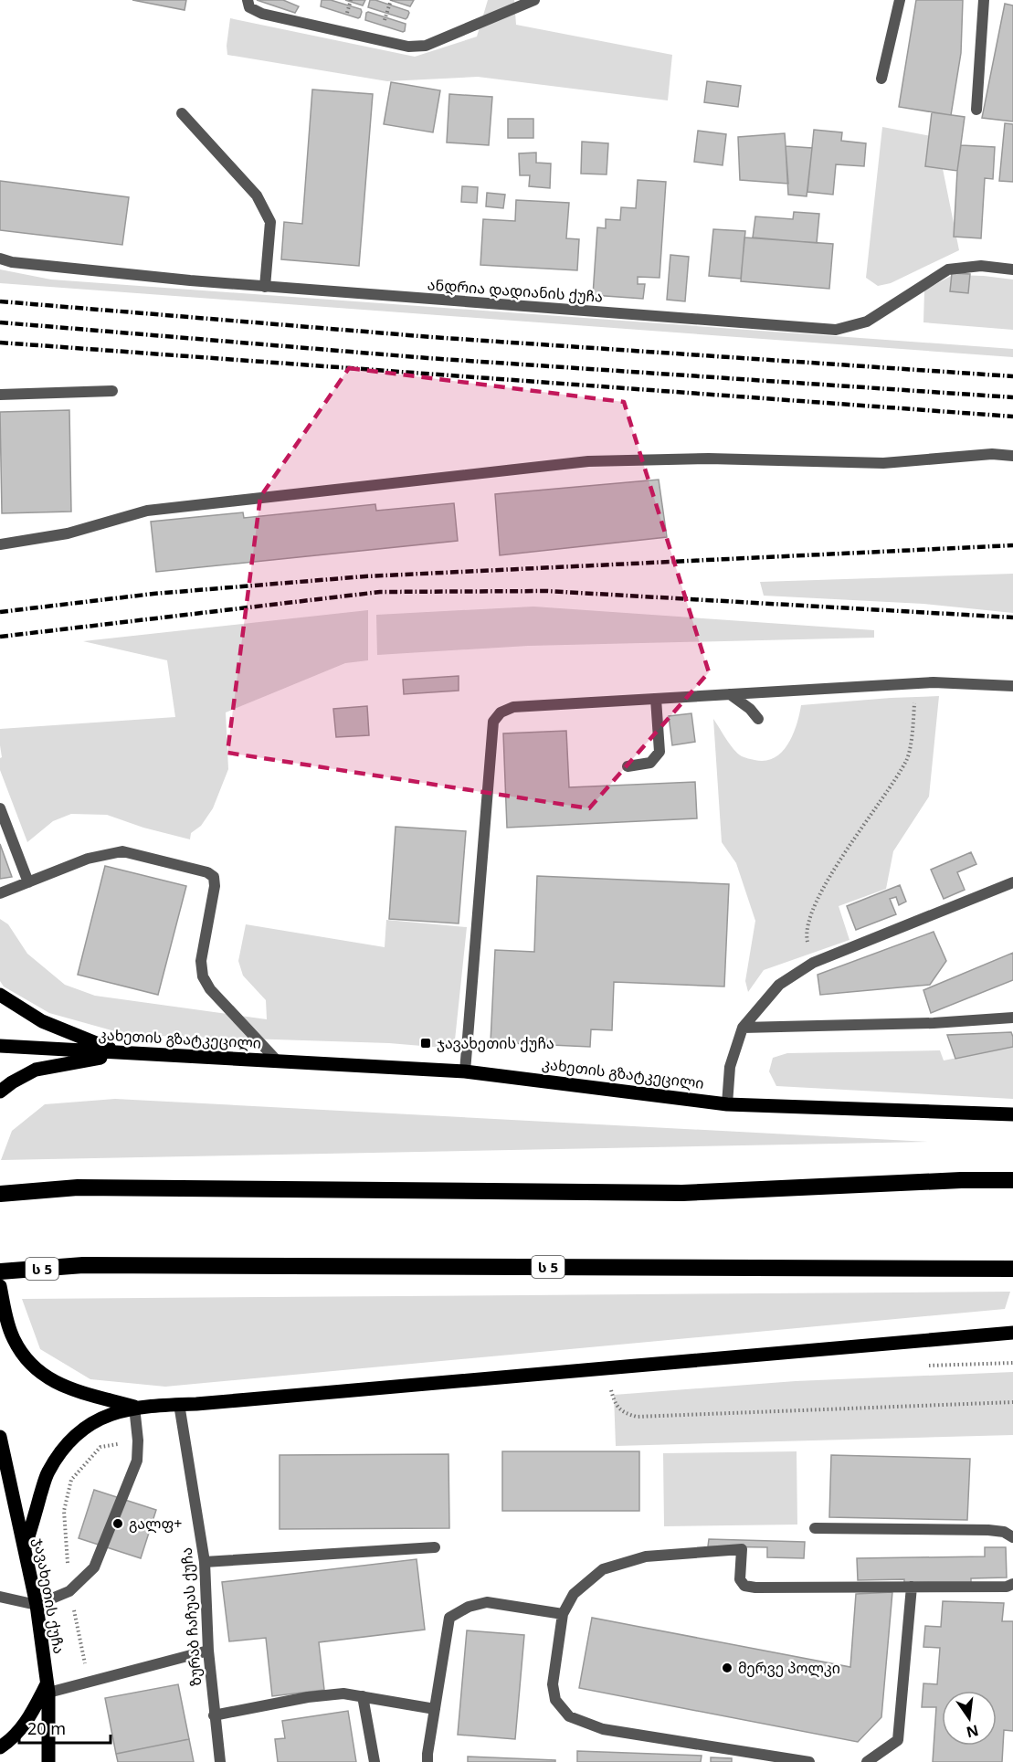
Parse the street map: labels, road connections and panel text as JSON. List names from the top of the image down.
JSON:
{
  "streets": {
    "highway": ["ს 5"],
    "main road": ["კახეთის გზატკეცილი", "ჯავახეთის ქუჩა"],
    "street": ["ანდრია დადიანის ქუჩა", "ზურაბ ჩაჩუას ქუჩა"]
  },
  "places": {
    "transit": ["ჯავახეთის ქუჩა"],
    "other": ["გალფ+", "მერვე პოლკი"]
  },
  "scale_bar": "20 m",
  "north": "bottom"
}
